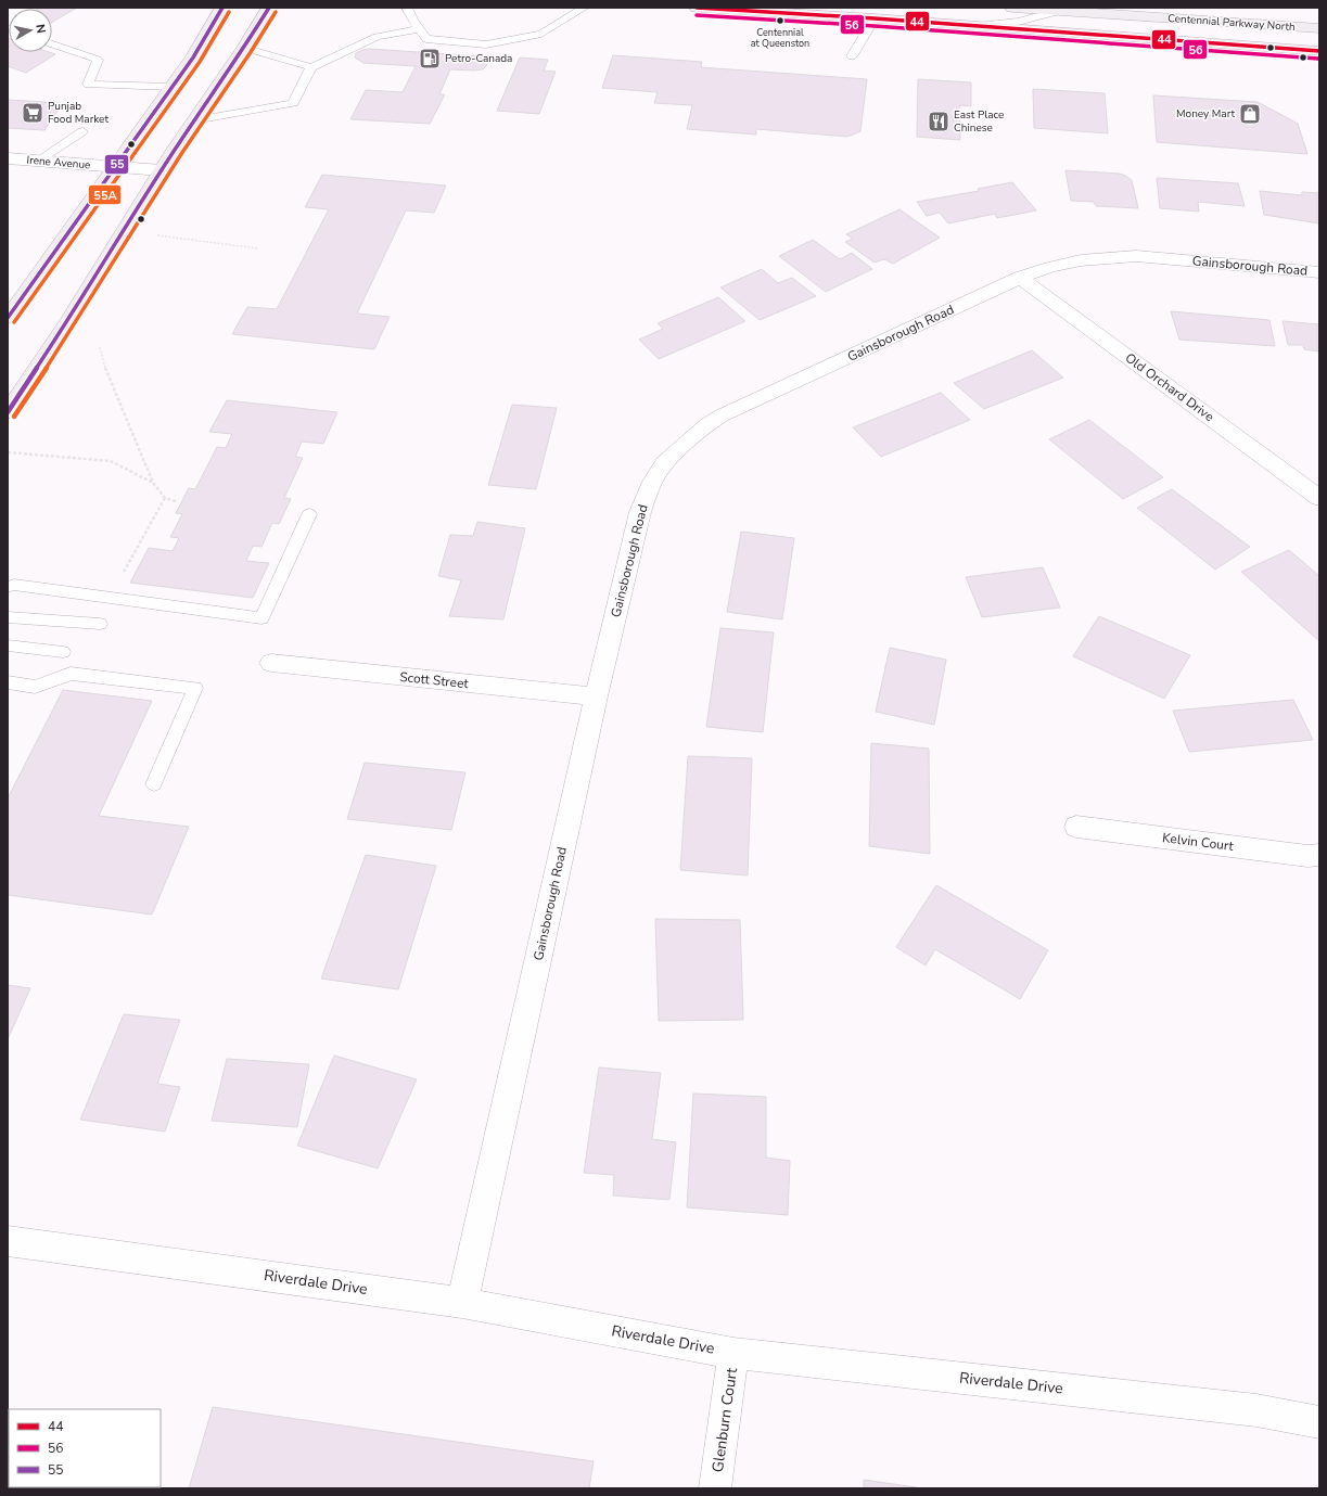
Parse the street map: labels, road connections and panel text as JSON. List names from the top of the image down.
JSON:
{
  "streets": {
    "main road": ["Centennial Parkway North"],
    "street": [
      "Irene Avenue",
      "Gainsborough Road",
      "Old Orchard Drive",
      "Scott Street",
      "Kelvin Court",
      "Riverdale Drive",
      "Glenburn Court"
    ]
  },
  "crossings": [
    ["Gainsborough Road", "Old Orchard Drive"],
    ["Gainsborough Road", "Scott Street"],
    ["Gainsborough Road", "Riverdale Drive"],
    ["Riverdale Drive", "Glenburn Court"]
  ],
  "places": {
    "other": ["Centennial at Queenston"],
    "fuel station": ["Petro-Canada"],
    "supermarket": ["Punjab Food Market"],
    "shop": ["Money Mart"],
    "restaurant": ["East Place Chinese"]
  },
  "lines": [
    "transit line 44",
    "transit line 55",
    "transit line 55A",
    "transit line 56"
  ],
  "legend": ["44", "56", "55"],
  "north": "right"
}
